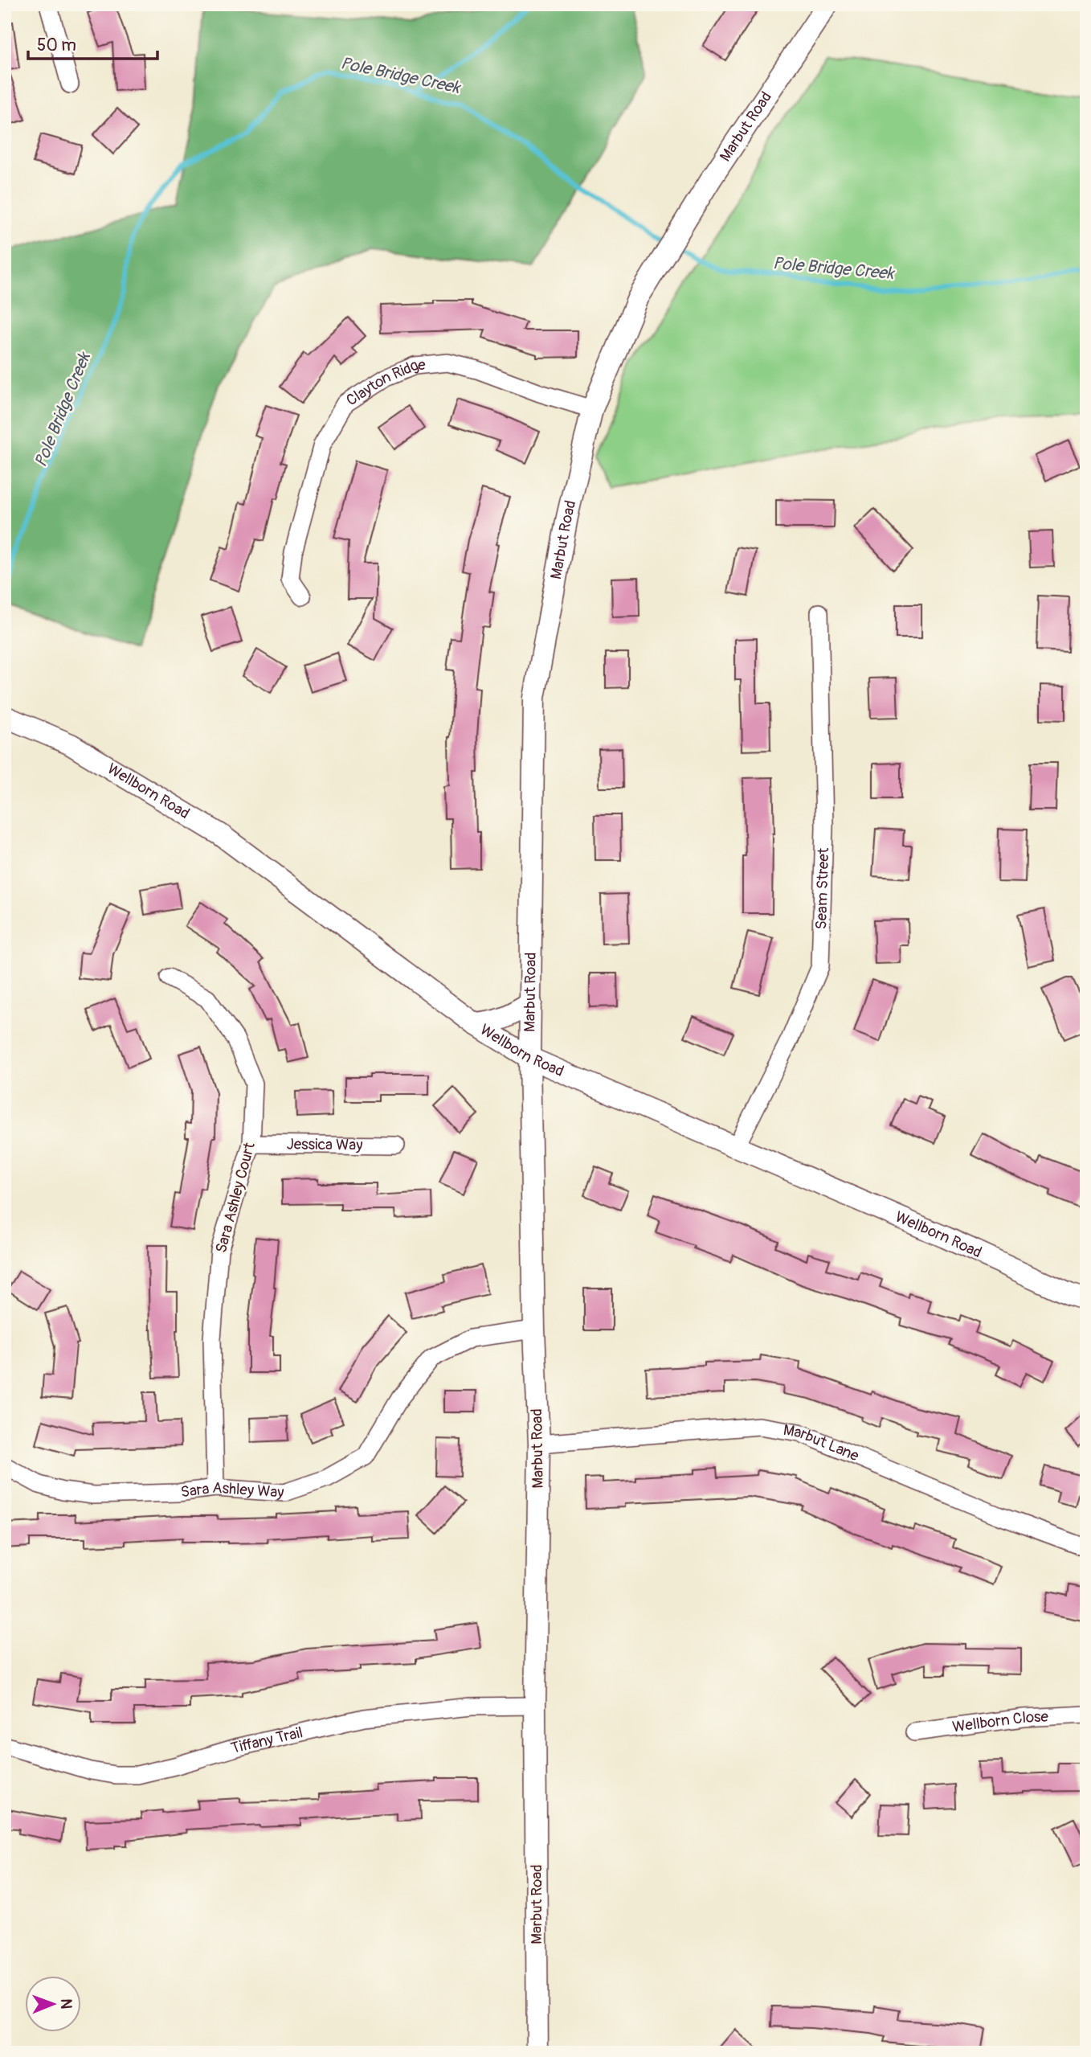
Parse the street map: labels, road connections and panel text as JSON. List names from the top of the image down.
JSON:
{
  "streets": {
    "street": [
      "Marbut Road",
      "Clayton Ridge",
      "Wellborn Road",
      "Seam Street",
      "Jessica Way",
      "Sara Ashley Court",
      "Marbut Lane",
      "Sara Ashley Way",
      "Wellborn Close",
      "Tiffany Trail"
    ]
  },
  "crossings": [
    ["Marbut Road", "Clayton Ridge"],
    ["Marbut Road", "Wellborn Road"],
    ["Marbut Road", "Marbut Lane"],
    ["Marbut Road", "Sara Ashley Way"],
    ["Marbut Road", "Tiffany Trail"],
    ["Wellborn Road", "Seam Street"],
    ["Jessica Way", "Sara Ashley Court"],
    ["Sara Ashley Court", "Sara Ashley Way"]
  ],
  "water": ["Pole Bridge Creek"],
  "scale_bar": "50 m",
  "north": "right"
}
